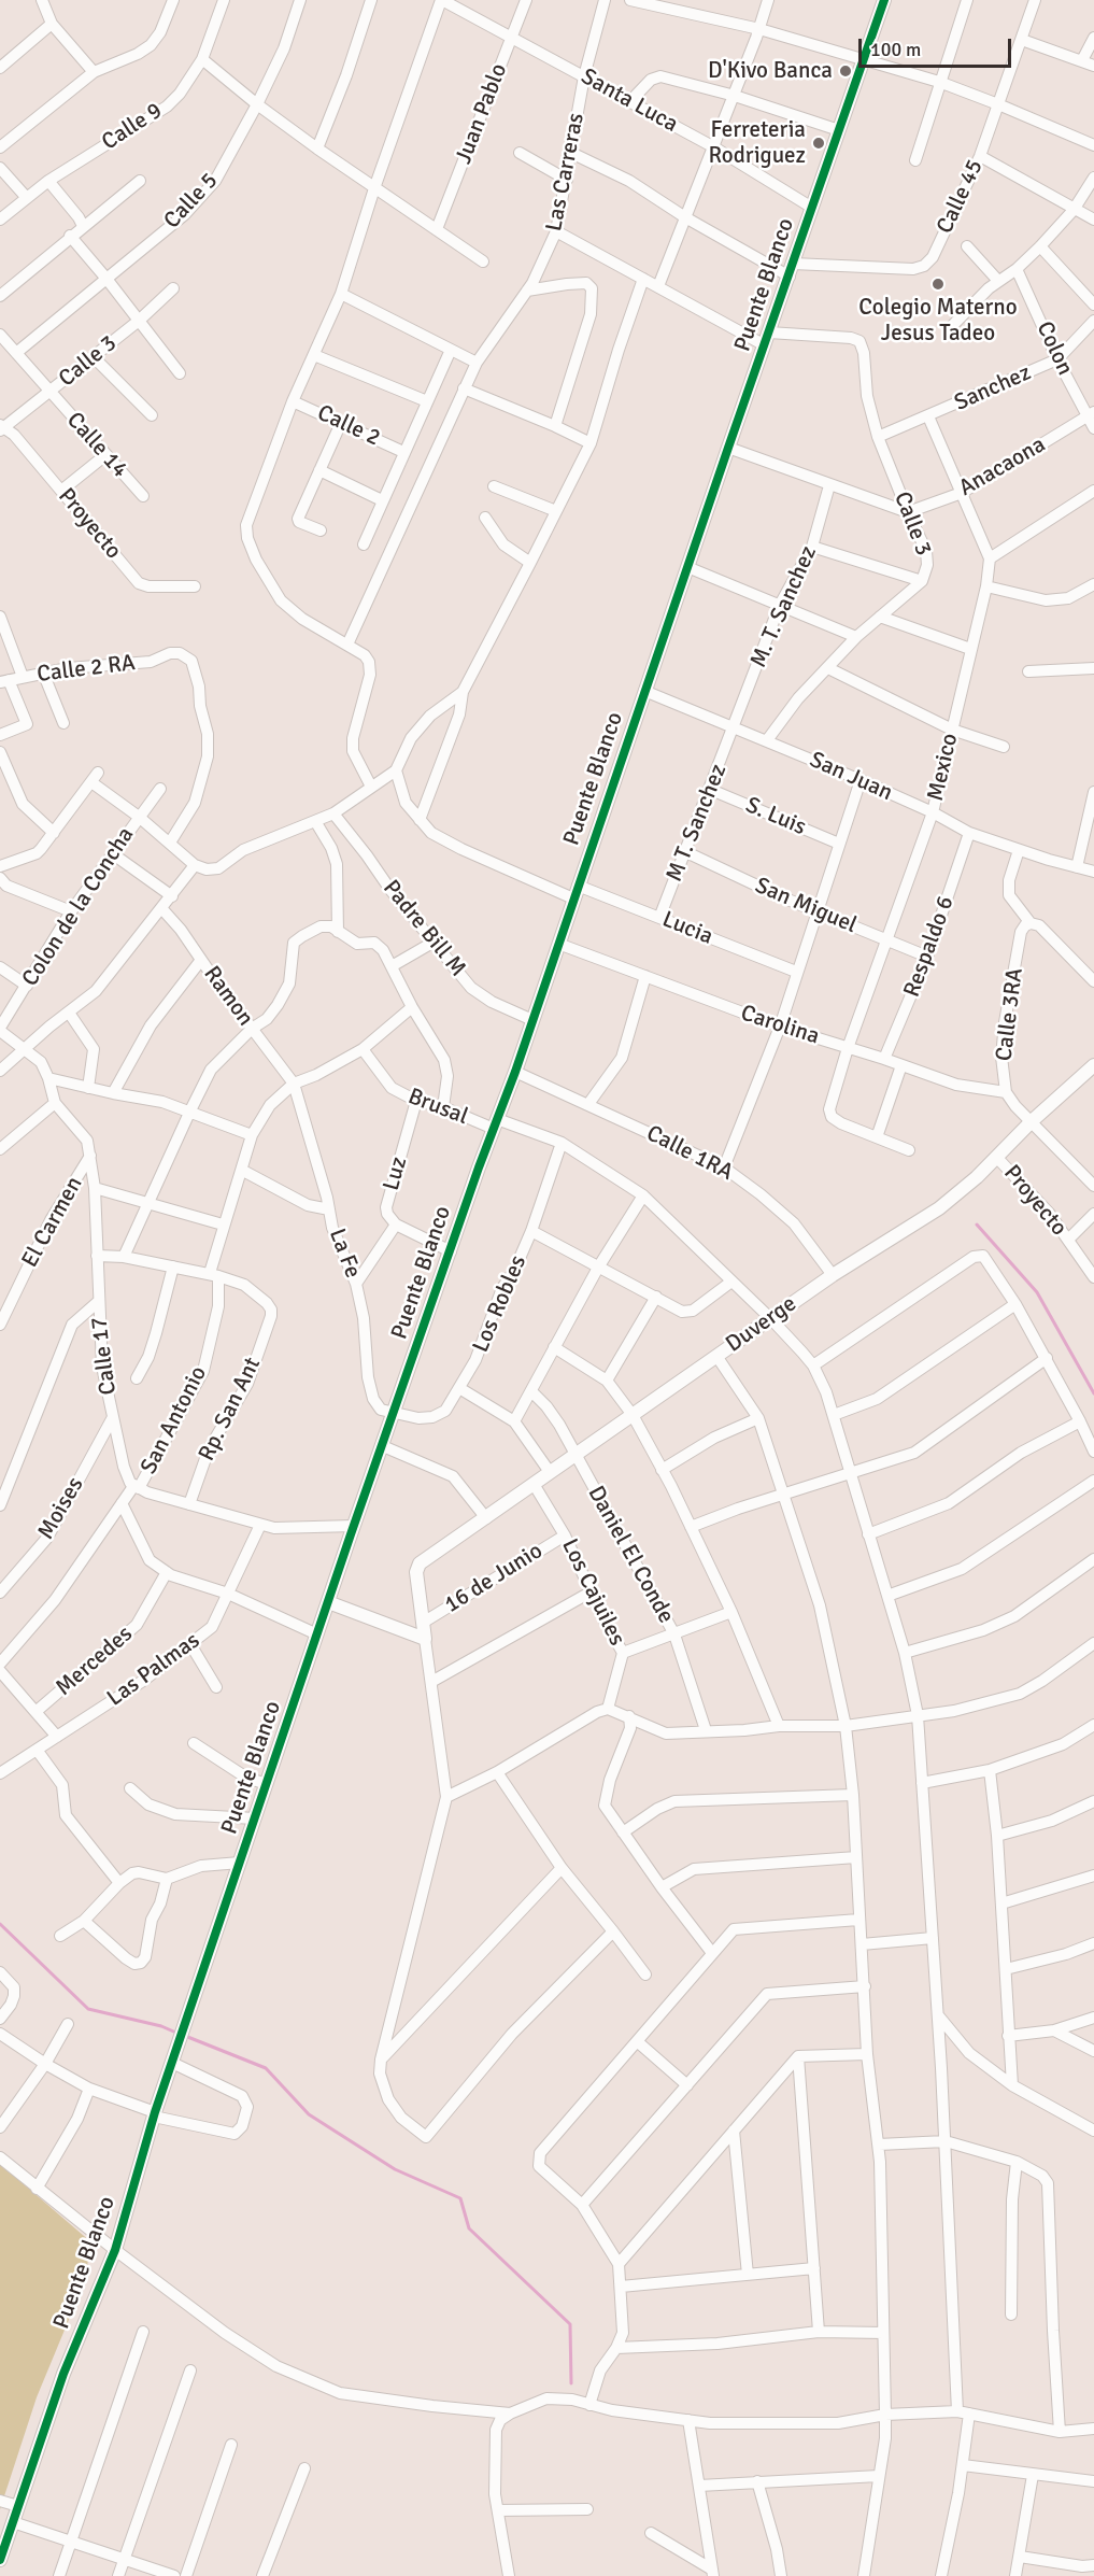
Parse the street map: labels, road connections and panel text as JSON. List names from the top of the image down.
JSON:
{
  "streets": {
    "street": [
      "Santa Luca",
      "Juan Pablo",
      "Calle 9",
      "Las Carreras",
      "Calle 45",
      "Calle 5",
      "Puente Blanco",
      "Colon",
      "Calle 3",
      "Sanchez",
      "Calle 2",
      "Calle 14",
      "Anacaona",
      "Proyecto",
      "M. T. Sanchez",
      "Calle 2 RA",
      "Mexico",
      "San Juan",
      "S. Luis",
      "M T. Sanchez",
      "San Miguel",
      "Colon de la Concha",
      "Padre Bill M",
      "Lucia",
      "Respaldo 6",
      "Ramon",
      "Calle 3RA",
      "Carolina",
      "Brusal",
      "Calle 1RA",
      "Luz",
      "El Carmen",
      "La Fe",
      "Los Robles",
      "Duverge",
      "Calle 17",
      "Rp. San Ant",
      "San Antonio",
      "Moises",
      "Daniel El Conde",
      "16 de Junio",
      "Los Cajuiles",
      "Mercedes",
      "Las Palmas"
    ]
  },
  "crossings": [
    ["Santa Luca", "Juan Pablo"],
    ["Santa Luca", "Las Carreras"],
    ["Santa Luca", "Puente Blanco"],
    ["Calle 45", "Puente Blanco"],
    ["Calle 5", "Calle 14"],
    ["Puente Blanco", "Calle 3"],
    ["Puente Blanco", "San Juan"],
    ["Puente Blanco", "Padre Bill M"],
    ["Puente Blanco", "Lucia"],
    ["Puente Blanco", "Carolina"],
    ["Puente Blanco", "Brusal"],
    ["Puente Blanco", "Calle 1RA"],
    ["Puente Blanco", "Luz"],
    ["Puente Blanco", "La Fe"],
    ["Puente Blanco", "Los Robles"],
    ["Colon", "Sanchez"],
    ["Colon", "Anacaona"],
    ["Calle 3", "Sanchez"],
    ["Calle 3", "Calle 14"],
    ["Calle 3", "Anacaona"],
    ["Calle 3", "Proyecto"],
    ["Calle 3", "San Juan"],
    ["Sanchez", "Mexico"],
    ["Anacaona", "Mexico"],
    ["Proyecto", "Duverge"],
    ["M. T. Sanchez", "San Juan"],
    ["M. T. Sanchez", "M T. Sanchez"],
    ["Mexico", "San Juan"],
    ["Mexico", "San Miguel"],
    ["Mexico", "Carolina"],
    ["San Juan", "M T. Sanchez"],
    ["San Juan", "Respaldo 6"],
    ["S. Luis", "M T. Sanchez"],
    ["M T. Sanchez", "San Miguel"],
    ["M T. Sanchez", "Lucia"],
    ["San Miguel", "Respaldo 6"],
    ["Colon de la Concha", "Calle 17"],
    ["Respaldo 6", "Carolina"],
    ["Ramon", "La Fe"],
    ["Ramon", "San Antonio"],
    ["Calle 3RA", "Carolina"],
    ["Calle 3RA", "Duverge"],
    ["Brusal", "Luz"],
    ["Brusal", "Los Robles"],
    ["Brusal", "Duverge"],
    ["Brusal", "San Antonio"],
    ["Calle 1RA", "Duverge"],
    ["El Carmen", "Calle 17"],
    ["La Fe", "Los Robles"],
    ["La Fe", "San Antonio"],
    ["Duverge", "Daniel El Conde"],
    ["Duverge", "16 de Junio"],
    ["Duverge", "Los Cajuiles"],
    ["Calle 17", "Rp. San Ant"],
    ["Calle 17", "San Antonio"],
    ["Calle 17", "Moises"],
    ["Rp. San Ant", "San Antonio"],
    ["16 de Junio", "Los Cajuiles"]
  ],
  "places": ["D'Kivo Banca", "Ferreteria Rodriguez", "Colegio Materno Jesus Tadeo"],
  "scale_bar": "100 m"
}
